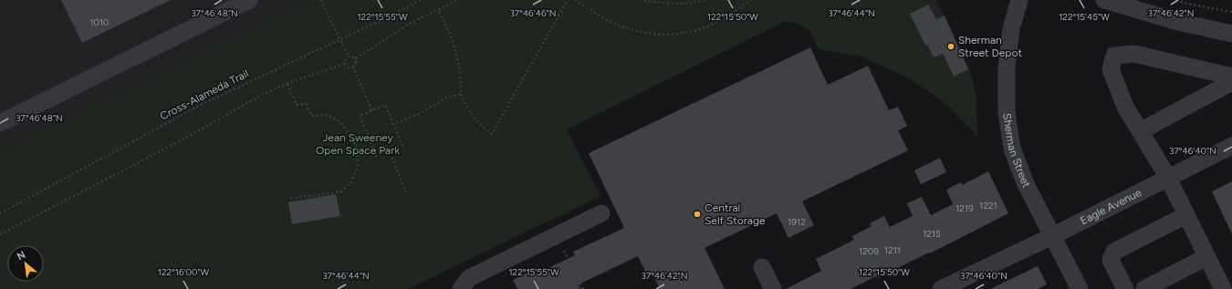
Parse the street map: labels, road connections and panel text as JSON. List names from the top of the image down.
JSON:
{
  "streets": {
    "street": ["Sherman Street", "Eagle Avenue"],
    "path": ["Cross-Alameda Trail"]
  },
  "crossings": [
    ["Sherman Street", "Eagle Avenue"]
  ],
  "parks": ["Jean Sweeney Open Space Park"],
  "places": ["Sherman Street Depot", "Central Self Storage"],
  "house_numbers": [
    "1010",
    "1221",
    "1219",
    "1912",
    "1215",
    "1211",
    "1209"
  ],
  "north": "top left",
  "coordinates": [
    "37°46'46\"N",
    "37°46'44\"N",
    "37°46'48\"N",
    "37°46'42\"N",
    "122°15'55\"W",
    "122°15'50\"W",
    "122°15'45\"W",
    "37°46'40\"N",
    "122°16'00\"W"
  ]
}
